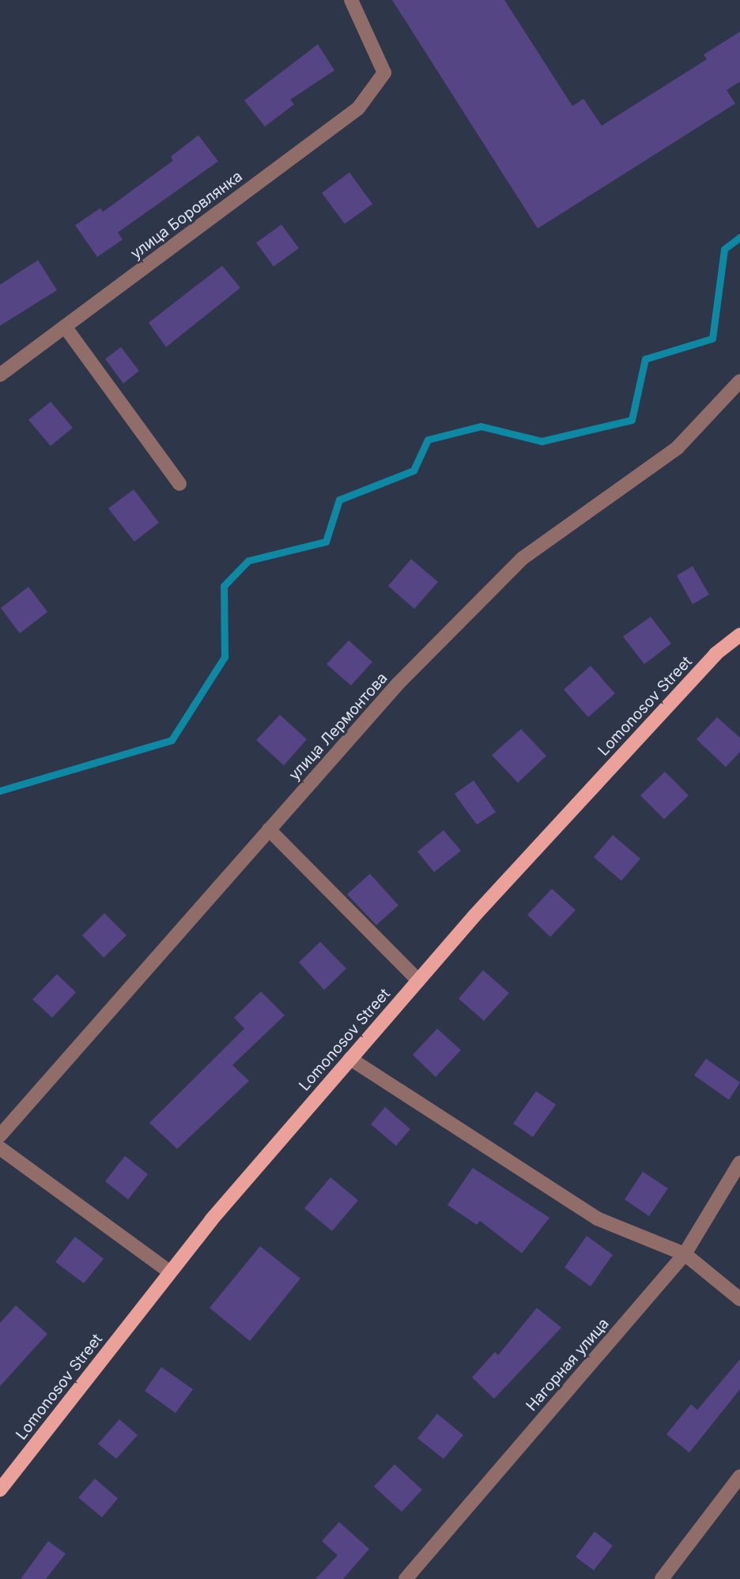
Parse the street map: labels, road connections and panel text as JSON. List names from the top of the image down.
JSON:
{
  "streets": {
    "main road": ["Lomonosov Street"],
    "street": ["улица Боровлянка", "улица Лермонтова", "Нагорная улица"]
  }
}
